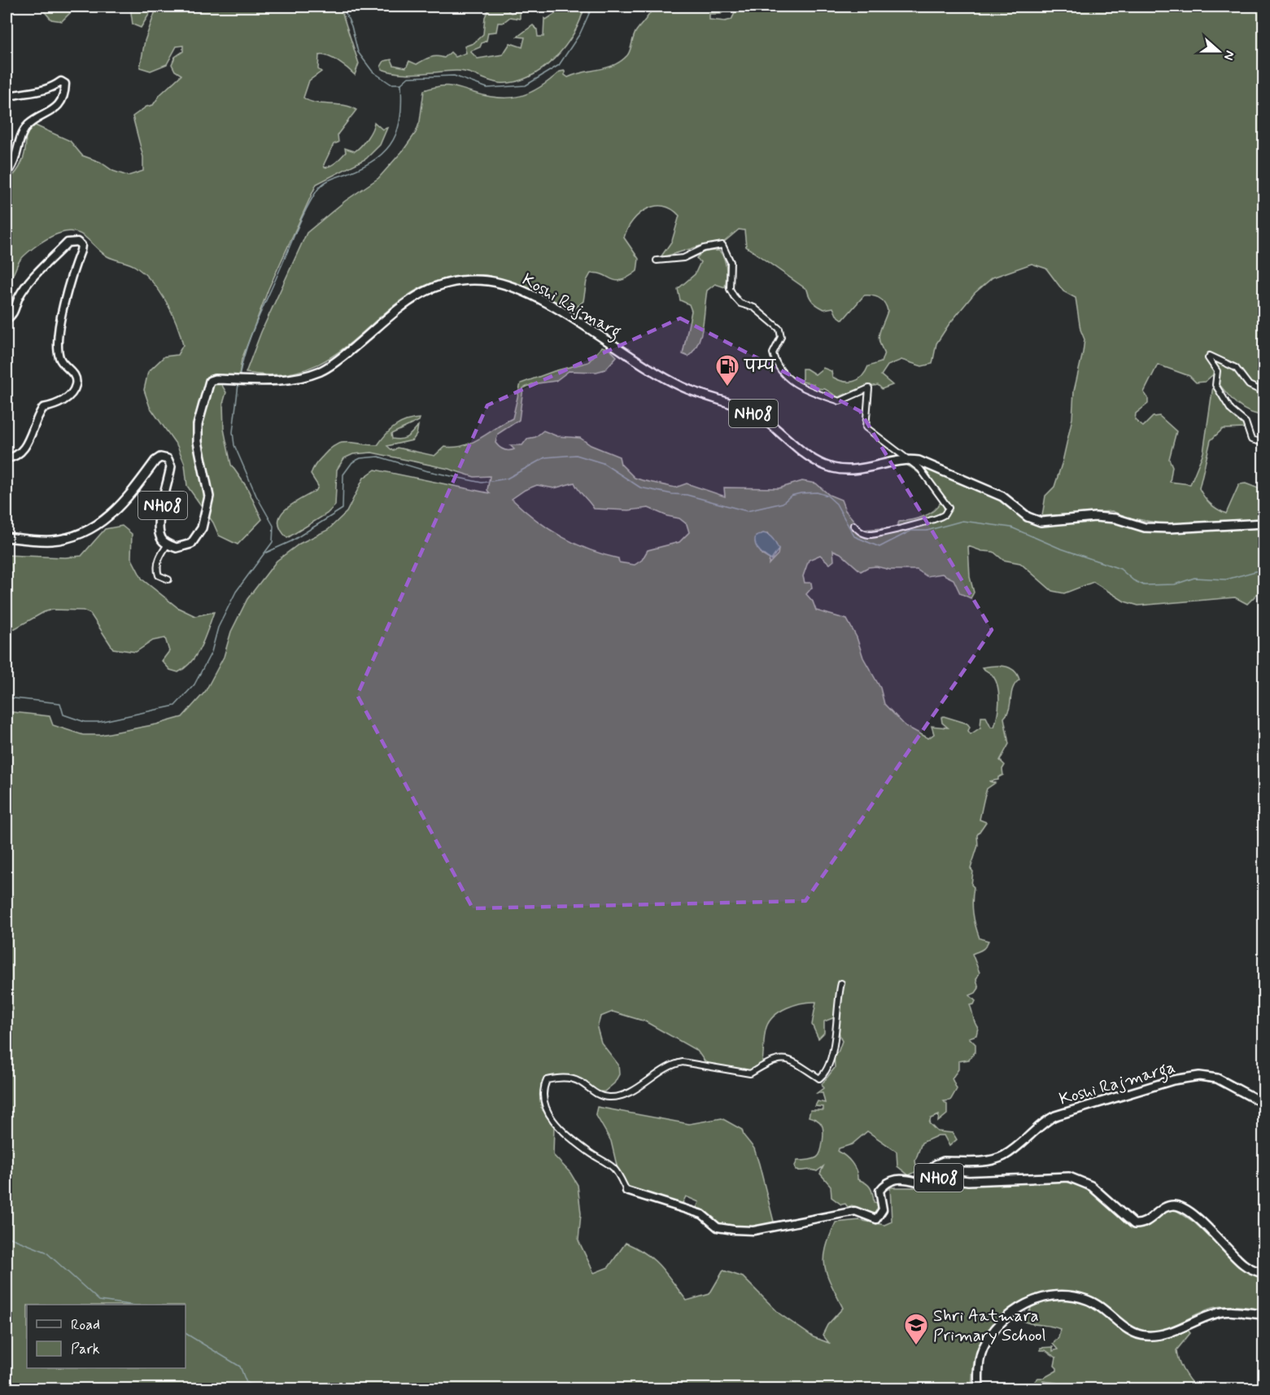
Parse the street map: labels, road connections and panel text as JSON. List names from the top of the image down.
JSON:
{
  "streets": {
    "main road": ["Koshi Rajmarg", "NH08", "Koshi Rajmarga"]
  },
  "crossings": [
    ["Koshi Rajmarg", "NH08"],
    ["NH08", "Koshi Rajmarga"]
  ],
  "places": {
    "fuel station": ["पम्प"],
    "school or university": ["Shri Aatmara Primary School"]
  },
  "legend": ["Road", "Park"],
  "north": "right"
}
